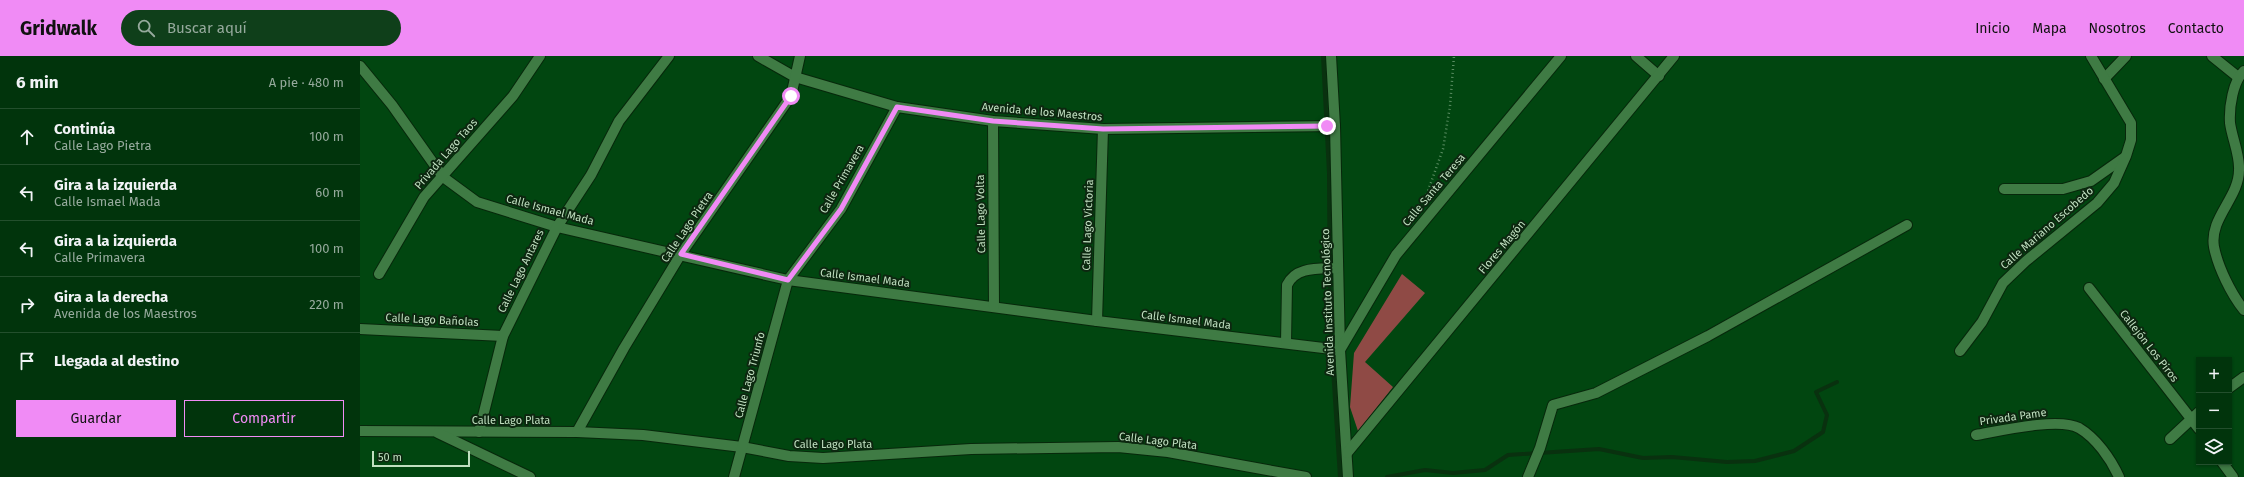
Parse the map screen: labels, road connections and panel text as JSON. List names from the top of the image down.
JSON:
{
  "streets": {
    "street": [
      "Avenida de los Maestros",
      "Privada Lago Taos",
      "Calle Primavera",
      "Calle Santa Teresa",
      "Calle Ismael Mada",
      "Calle Lago Volta",
      "Calle Lago Victoria",
      "Calle Lago Pietra",
      "Calle Mariano Escobedo",
      "Flores Magón",
      "Calle Lago Antares",
      "Avenida Instituto Tecnológico",
      "Calle Lago Bañolas",
      "Callejón Los Piros",
      "Calle Lago Triunfo",
      "Privada Pame",
      "Calle Lago Plata"
    ]
  },
  "crossings": [
    ["Avenida de los Maestros", "Calle Primavera"],
    ["Avenida de los Maestros", "Calle Lago Volta"],
    ["Avenida de los Maestros", "Calle Lago Victoria"],
    ["Avenida de los Maestros", "Calle Lago Pietra"],
    ["Avenida de los Maestros", "Avenida Instituto Tecnológico"],
    ["Privada Lago Taos", "Calle Ismael Mada"],
    ["Calle Primavera", "Calle Ismael Mada"],
    ["Calle Primavera", "Calle Lago Triunfo"],
    ["Calle Santa Teresa", "Calle Ismael Mada"],
    ["Calle Santa Teresa", "Avenida Instituto Tecnológico"],
    ["Calle Ismael Mada", "Calle Lago Volta"],
    ["Calle Ismael Mada", "Calle Lago Victoria"],
    ["Calle Ismael Mada", "Calle Lago Pietra"],
    ["Calle Ismael Mada", "Calle Lago Antares"],
    ["Calle Ismael Mada", "Avenida Instituto Tecnológico"],
    ["Calle Ismael Mada", "Calle Lago Triunfo"],
    ["Calle Lago Pietra", "Calle Lago Plata"],
    ["Flores Magón", "Avenida Instituto Tecnológico"],
    ["Calle Lago Antares", "Calle Lago Bañolas"],
    ["Calle Lago Antares", "Calle Lago Plata"],
    ["Calle Lago Triunfo", "Calle Lago Plata"]
  ],
  "scale_bar": "50 m",
  "page": {
    "header": "Gridwalk",
    "search": "Buscar aquí",
    "nav": [
      "Inicio",
      "Mapa",
      "Nosotros",
      "Contacto"
    ],
    "heading": ["6 min", "A pie · 480 m"],
    "list": [
      ["Continúa", "Calle Lago Pietra", "100 m"],
      ["Gira a la izquierda", "Calle Ismael Mada", "60 m"],
      ["Gira a la izquierda", "Calle Primavera", "100 m"],
      ["Gira a la derecha", "Avenida de los Maestros", "220 m"],
      "Llegada al destino"
    ],
    "map_buttons": ["+", "−"],
    "buttons": ["Guardar", "Compartir"],
    "scale": "50 m"
  }
}
